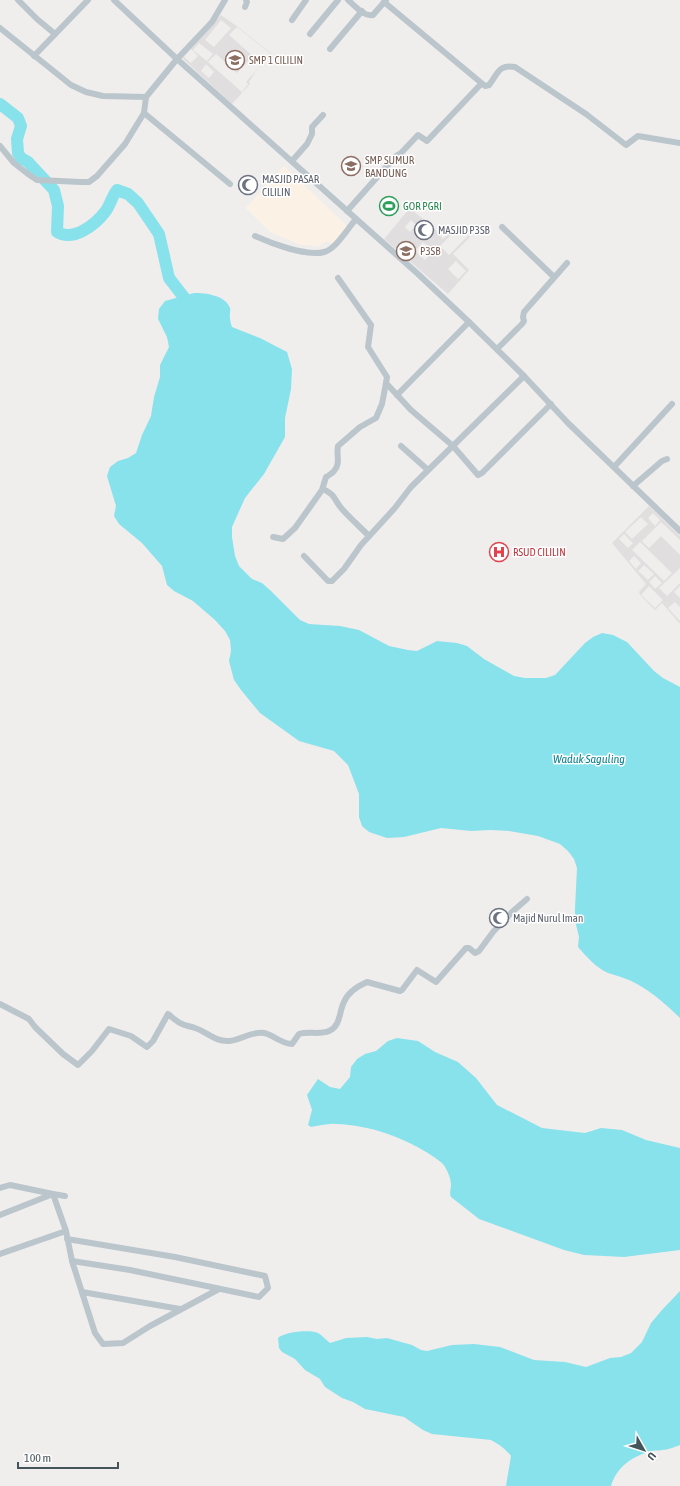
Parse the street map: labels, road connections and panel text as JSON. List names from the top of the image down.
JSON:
{
  "water": ["Waduk Saguling"],
  "places": {
    "school or university": ["SMP 1 CILILIN", "SMP SUMUR BANDUNG", "P3SB"],
    "mosque": ["MASJID PASAR CILILIN", "MASJID P3SB", "Majid Nurul Iman"],
    "sports": ["GOR PGRI"],
    "hospital": ["RSUD CILILIN"]
  },
  "scale_bar": "100 m",
  "north": "bottom right"
}
